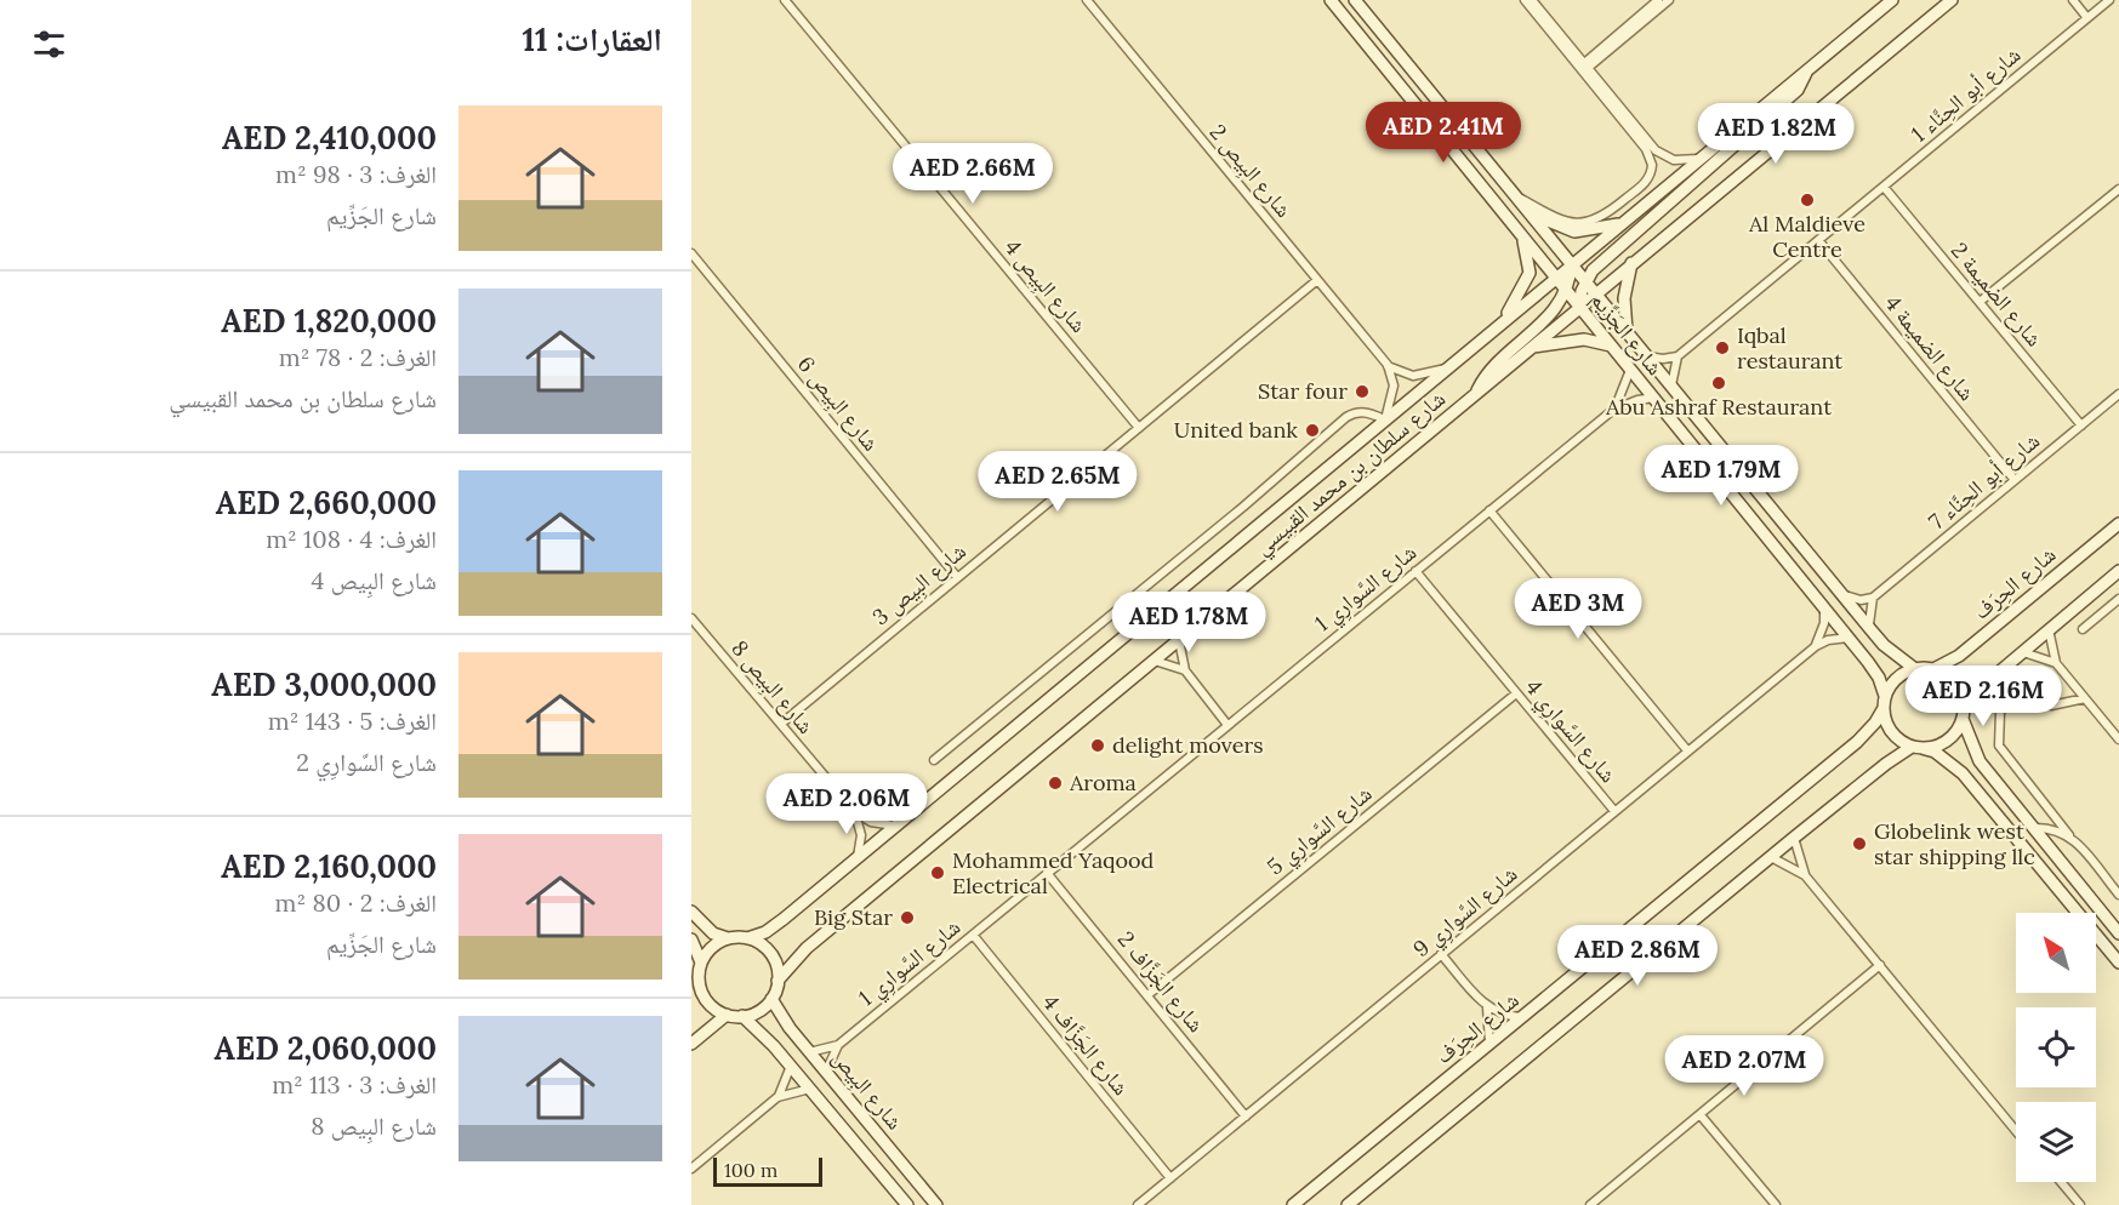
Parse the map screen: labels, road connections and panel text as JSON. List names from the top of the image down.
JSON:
{
  "streets": {
    "street": [
      "شارع أبو الحِنَّاء 1",
      "شارع البِيص 2",
      "شارع البِيص 4",
      "شارع الضميمة 2",
      "شارع الجَزِّيم",
      "شارع الضميمة 4",
      "شارع البِيص 6",
      "شارع سلطان بن محمد القبيسي",
      "شارع أبو الحِنَّاء 7",
      "شارع الحِرَف",
      "شارع البِيص 3",
      "شارع السَّوارِي 1",
      "شارع البِيص 8",
      "شارع السَّوارِي 4",
      "شارع السَّوارِي 5",
      "شارع السَّوارِي 9",
      "شارع الجَزَّاف 2",
      "شارع الجَزَّاف 4",
      "شارع البِيص"
    ]
  },
  "crossings": [
    ["شارع أبو الحِنَّاء 1", "شارع الضميمة 2"],
    ["شارع أبو الحِنَّاء 1", "شارع الضميمة 4"],
    ["شارع البِيص 2", "شارع البِيص 3"],
    ["شارع البِيص 4", "شارع البِيص 3"],
    ["شارع الضميمة 2", "شارع أبو الحِنَّاء 7"],
    ["شارع الجَزِّيم", "شارع سلطان بن محمد القبيسي"],
    ["شارع الجَزِّيم", "شارع الحِرَف"],
    ["شارع الجَزِّيم", "شارع السَّوارِي 1"],
    ["شارع الجَزِّيم", "شارع السَّوارِي 9"],
    ["شارع الضميمة 4", "شارع أبو الحِنَّاء 7"],
    ["شارع البِيص 6", "شارع البِيص 3"],
    ["شارع سلطان بن محمد القبيسي", "شارع البِيص 8"],
    ["شارع سلطان بن محمد القبيسي", "شارع البِيص"],
    ["شارع البِيص 3", "شارع البِيص 8"],
    ["شارع السَّوارِي 1", "شارع السَّوارِي 4"],
    ["شارع السَّوارِي 1", "شارع الجَزَّاف 2"],
    ["شارع السَّوارِي 1", "شارع الجَزَّاف 4"],
    ["شارع السَّوارِي 1", "شارع البِيص"],
    ["شارع السَّوارِي 4", "شارع السَّوارِي 5"],
    ["شارع السَّوارِي 4", "شارع السَّوارِي 9"],
    ["شارع السَّوارِي 5", "شارع الجَزَّاف 2"],
    ["شارع السَّوارِي 9", "شارع الجَزَّاف 2"],
    ["شارع السَّوارِي 9", "شارع الجَزَّاف 4"]
  ],
  "places": [
    "Al Maldieve Centre",
    "Iqbal restaurant",
    "Abu Ashraf Restaurant",
    "Star four",
    "United bank",
    "delight movers",
    "Aroma",
    "Globelink west star shipping llc",
    "Mohammed Yaqood Electrical",
    "Big Star"
  ],
  "scale_bar": "100 m",
  "north": "top left",
  "page": {
    "heading": "العقارات: 11",
    "list": [
      {
        "name": "AED 2,410,000",
        "note": "الغرف: 3 · 98 m² · شارع الجَزِّيم"
      },
      {
        "name": "AED 1,820,000",
        "note": "الغرف: 2 · 78 m² · شارع سلطان بن محمد القبيسي"
      },
      {
        "name": "AED 2,660,000",
        "note": "الغرف: 4 · 108 m² · شارع البِيص 4"
      },
      {
        "name": "AED 3,000,000",
        "note": "الغرف: 5 · 143 m² · شارع السَّوارِي 2"
      },
      {
        "name": "AED 2,160,000",
        "note": "الغرف: 2 · 80 m² · شارع الجَزِّيم"
      },
      {
        "name": "AED 2,060,000",
        "note": "الغرف: 3 · 113 m² · شارع البِيص 8"
      }
    ],
    "price": [
      "AED 2.41M",
      "AED 1.82M",
      "AED 2.66M",
      "AED 1.79M",
      "AED 2.65M",
      "AED 3M",
      "AED 1.78M",
      "AED 2.16M",
      "AED 2.06M",
      "AED 2.86M",
      "AED 2.07M"
    ],
    "scale": "100 m"
  }
}
